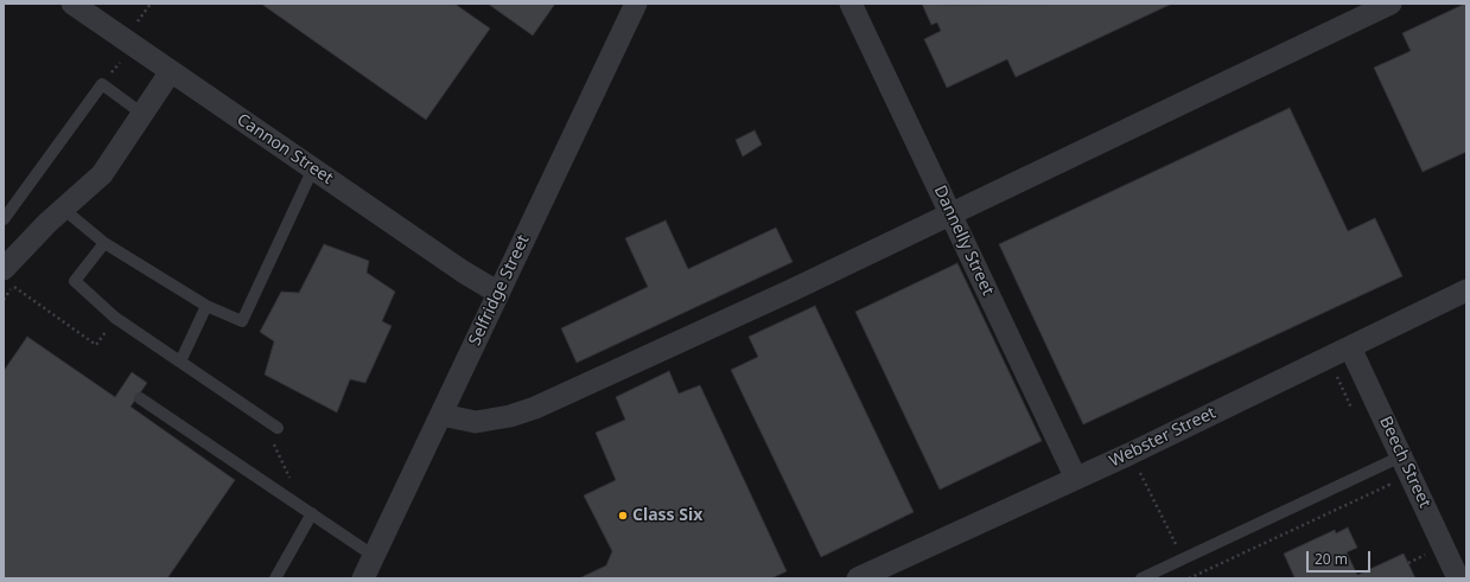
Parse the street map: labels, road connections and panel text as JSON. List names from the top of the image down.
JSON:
{
  "streets": {
    "street": [
      "Cannon Street",
      "Dannelly Street",
      "Selfridge Street",
      "Webster Street",
      "Beech Street"
    ]
  },
  "crossings": [
    ["Cannon Street", "Selfridge Street"],
    ["Dannelly Street", "Webster Street"],
    ["Webster Street", "Beech Street"]
  ],
  "places": ["Class Six"],
  "scale_bar": "20 m"
}
